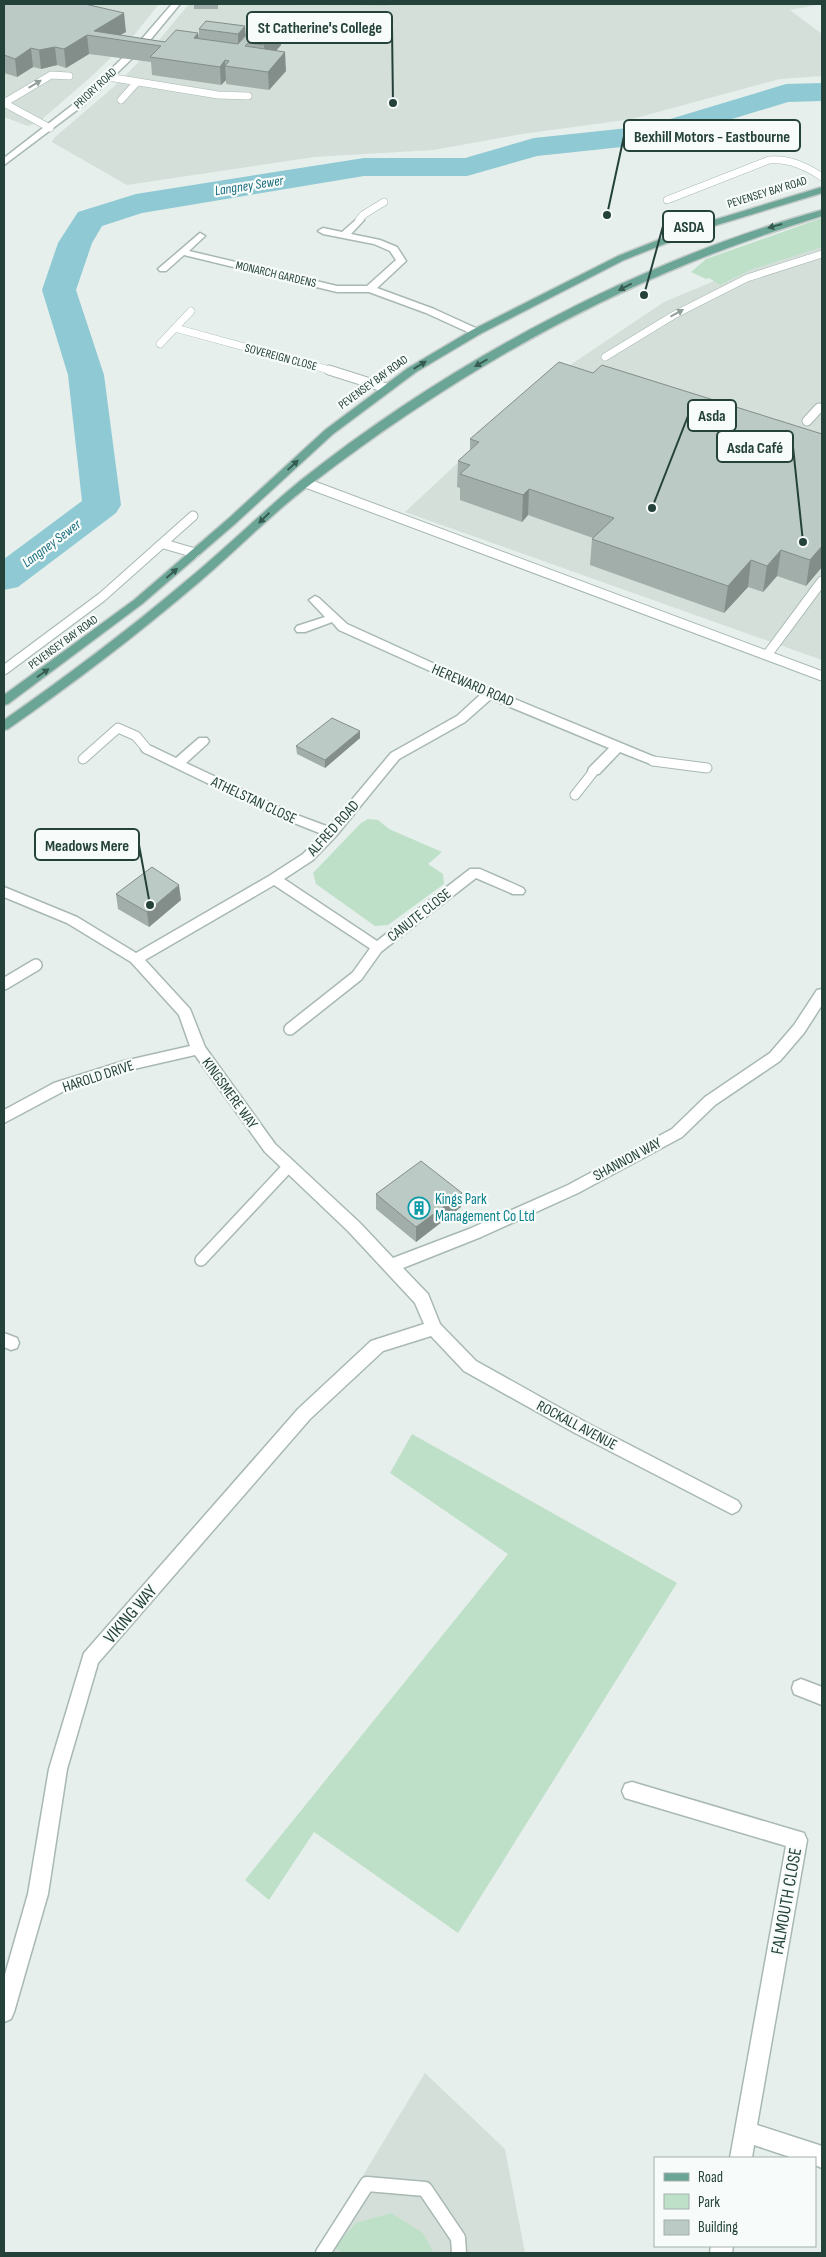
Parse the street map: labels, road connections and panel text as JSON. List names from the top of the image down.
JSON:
{
  "streets": {
    "main road": ["PEVENSEY BAY ROAD"],
    "street": [
      "PRIORY ROAD",
      "MONARCH GARDENS",
      "HEREWARD ROAD",
      "ATHELSTAN CLOSE",
      "ALFRED ROAD",
      "CANUTE CLOSE",
      "HAROLD DRIVE",
      "KINGSMERE WAY",
      "SHANNON WAY",
      "ROCKALL AVENUE",
      "VIKING WAY",
      "FALMOUTH CLOSE"
    ],
    "lane": ["SOVEREIGN CLOSE"]
  },
  "crossings": [
    ["PEVENSEY BAY ROAD", "MONARCH GARDENS"],
    ["PEVENSEY BAY ROAD", "SOVEREIGN CLOSE"],
    ["HEREWARD ROAD", "ALFRED ROAD"],
    ["ATHELSTAN CLOSE", "ALFRED ROAD"],
    ["ALFRED ROAD", "CANUTE CLOSE"],
    ["ALFRED ROAD", "KINGSMERE WAY"],
    ["HAROLD DRIVE", "KINGSMERE WAY"],
    ["KINGSMERE WAY", "SHANNON WAY"],
    ["KINGSMERE WAY", "ROCKALL AVENUE"],
    ["KINGSMERE WAY", "VIKING WAY"],
    ["ROCKALL AVENUE", "VIKING WAY"]
  ],
  "water": ["Langney Sewer"],
  "places": {
    "other": [
      "St Catherine's College",
      "Bexhill Motors - Eastbourne",
      "ASDA",
      "Asda",
      "Asda Café",
      "Meadows Mere"
    ],
    "building": ["Kings Park Management Co Ltd"]
  },
  "legend": ["Road", "Park", "Building"]
}
